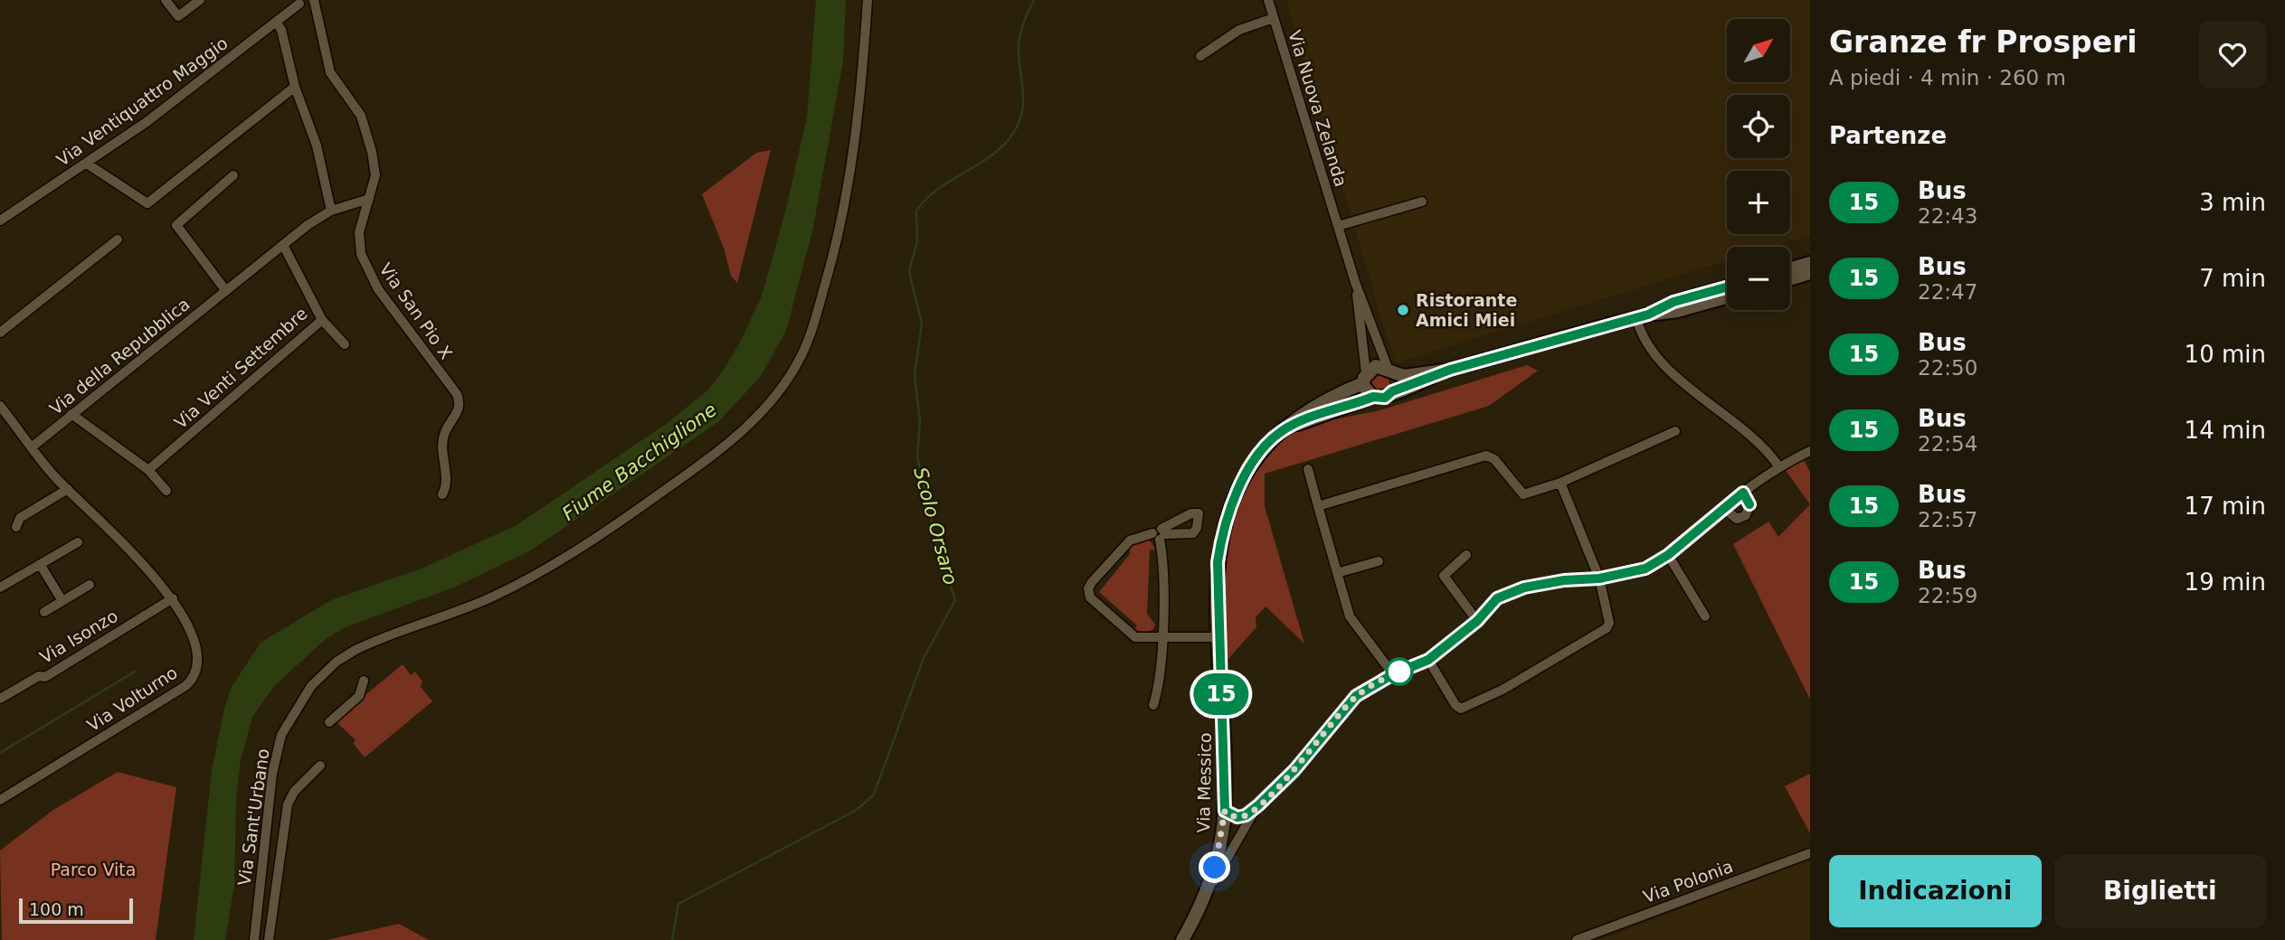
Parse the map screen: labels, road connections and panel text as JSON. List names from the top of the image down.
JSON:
{
  "streets": {
    "street": [
      "Via Ventiquattro Maggio",
      "Via Nuova Zelanda",
      "Via San Pio X",
      "Via della Repubblica",
      "Via Venti Settembre",
      "Via Isonzo",
      "Via Volturno",
      "Via Messico",
      "Via Sant'Urbano",
      "Via Polonia"
    ]
  },
  "crossings": [
    ["Via Nuova Zelanda", "Via Messico"],
    ["Via San Pio X", "Via della Repubblica"],
    ["Via della Repubblica", "Via Venti Settembre"],
    ["Via della Repubblica", "Via Volturno"],
    ["Via Isonzo", "Via Volturno"]
  ],
  "water": ["Fiume Bacchiglione", "Scolo Orsaro"],
  "parks": ["Parco Vita"],
  "places": ["Ristorante Amici Miei"],
  "lines": ["bus line 15"],
  "scale_bar": "100 m",
  "north": "top right",
  "page": {
    "on_map": "15",
    "heading": [
      ["Granze fr Prosperi", "A piedi · 4 min · 260 m"],
      "Partenze"
    ],
    "map_buttons": ["+", "−"],
    "list": [
      {
        "mark": "15",
        "name": "Bus",
        "note": "22:43",
        "value": "3 min"
      },
      {
        "mark": "15",
        "name": "Bus",
        "note": "22:47",
        "value": "7 min"
      },
      {
        "mark": "15",
        "name": "Bus",
        "note": "22:50",
        "value": "10 min"
      },
      {
        "mark": "15",
        "name": "Bus",
        "note": "22:54",
        "value": "14 min"
      },
      {
        "mark": "15",
        "name": "Bus",
        "note": "22:57",
        "value": "17 min"
      },
      {
        "mark": "15",
        "name": "Bus",
        "note": "22:59",
        "value": "19 min"
      }
    ],
    "buttons": ["Indicazioni", "Biglietti"],
    "scale": "100 m"
  }
}
